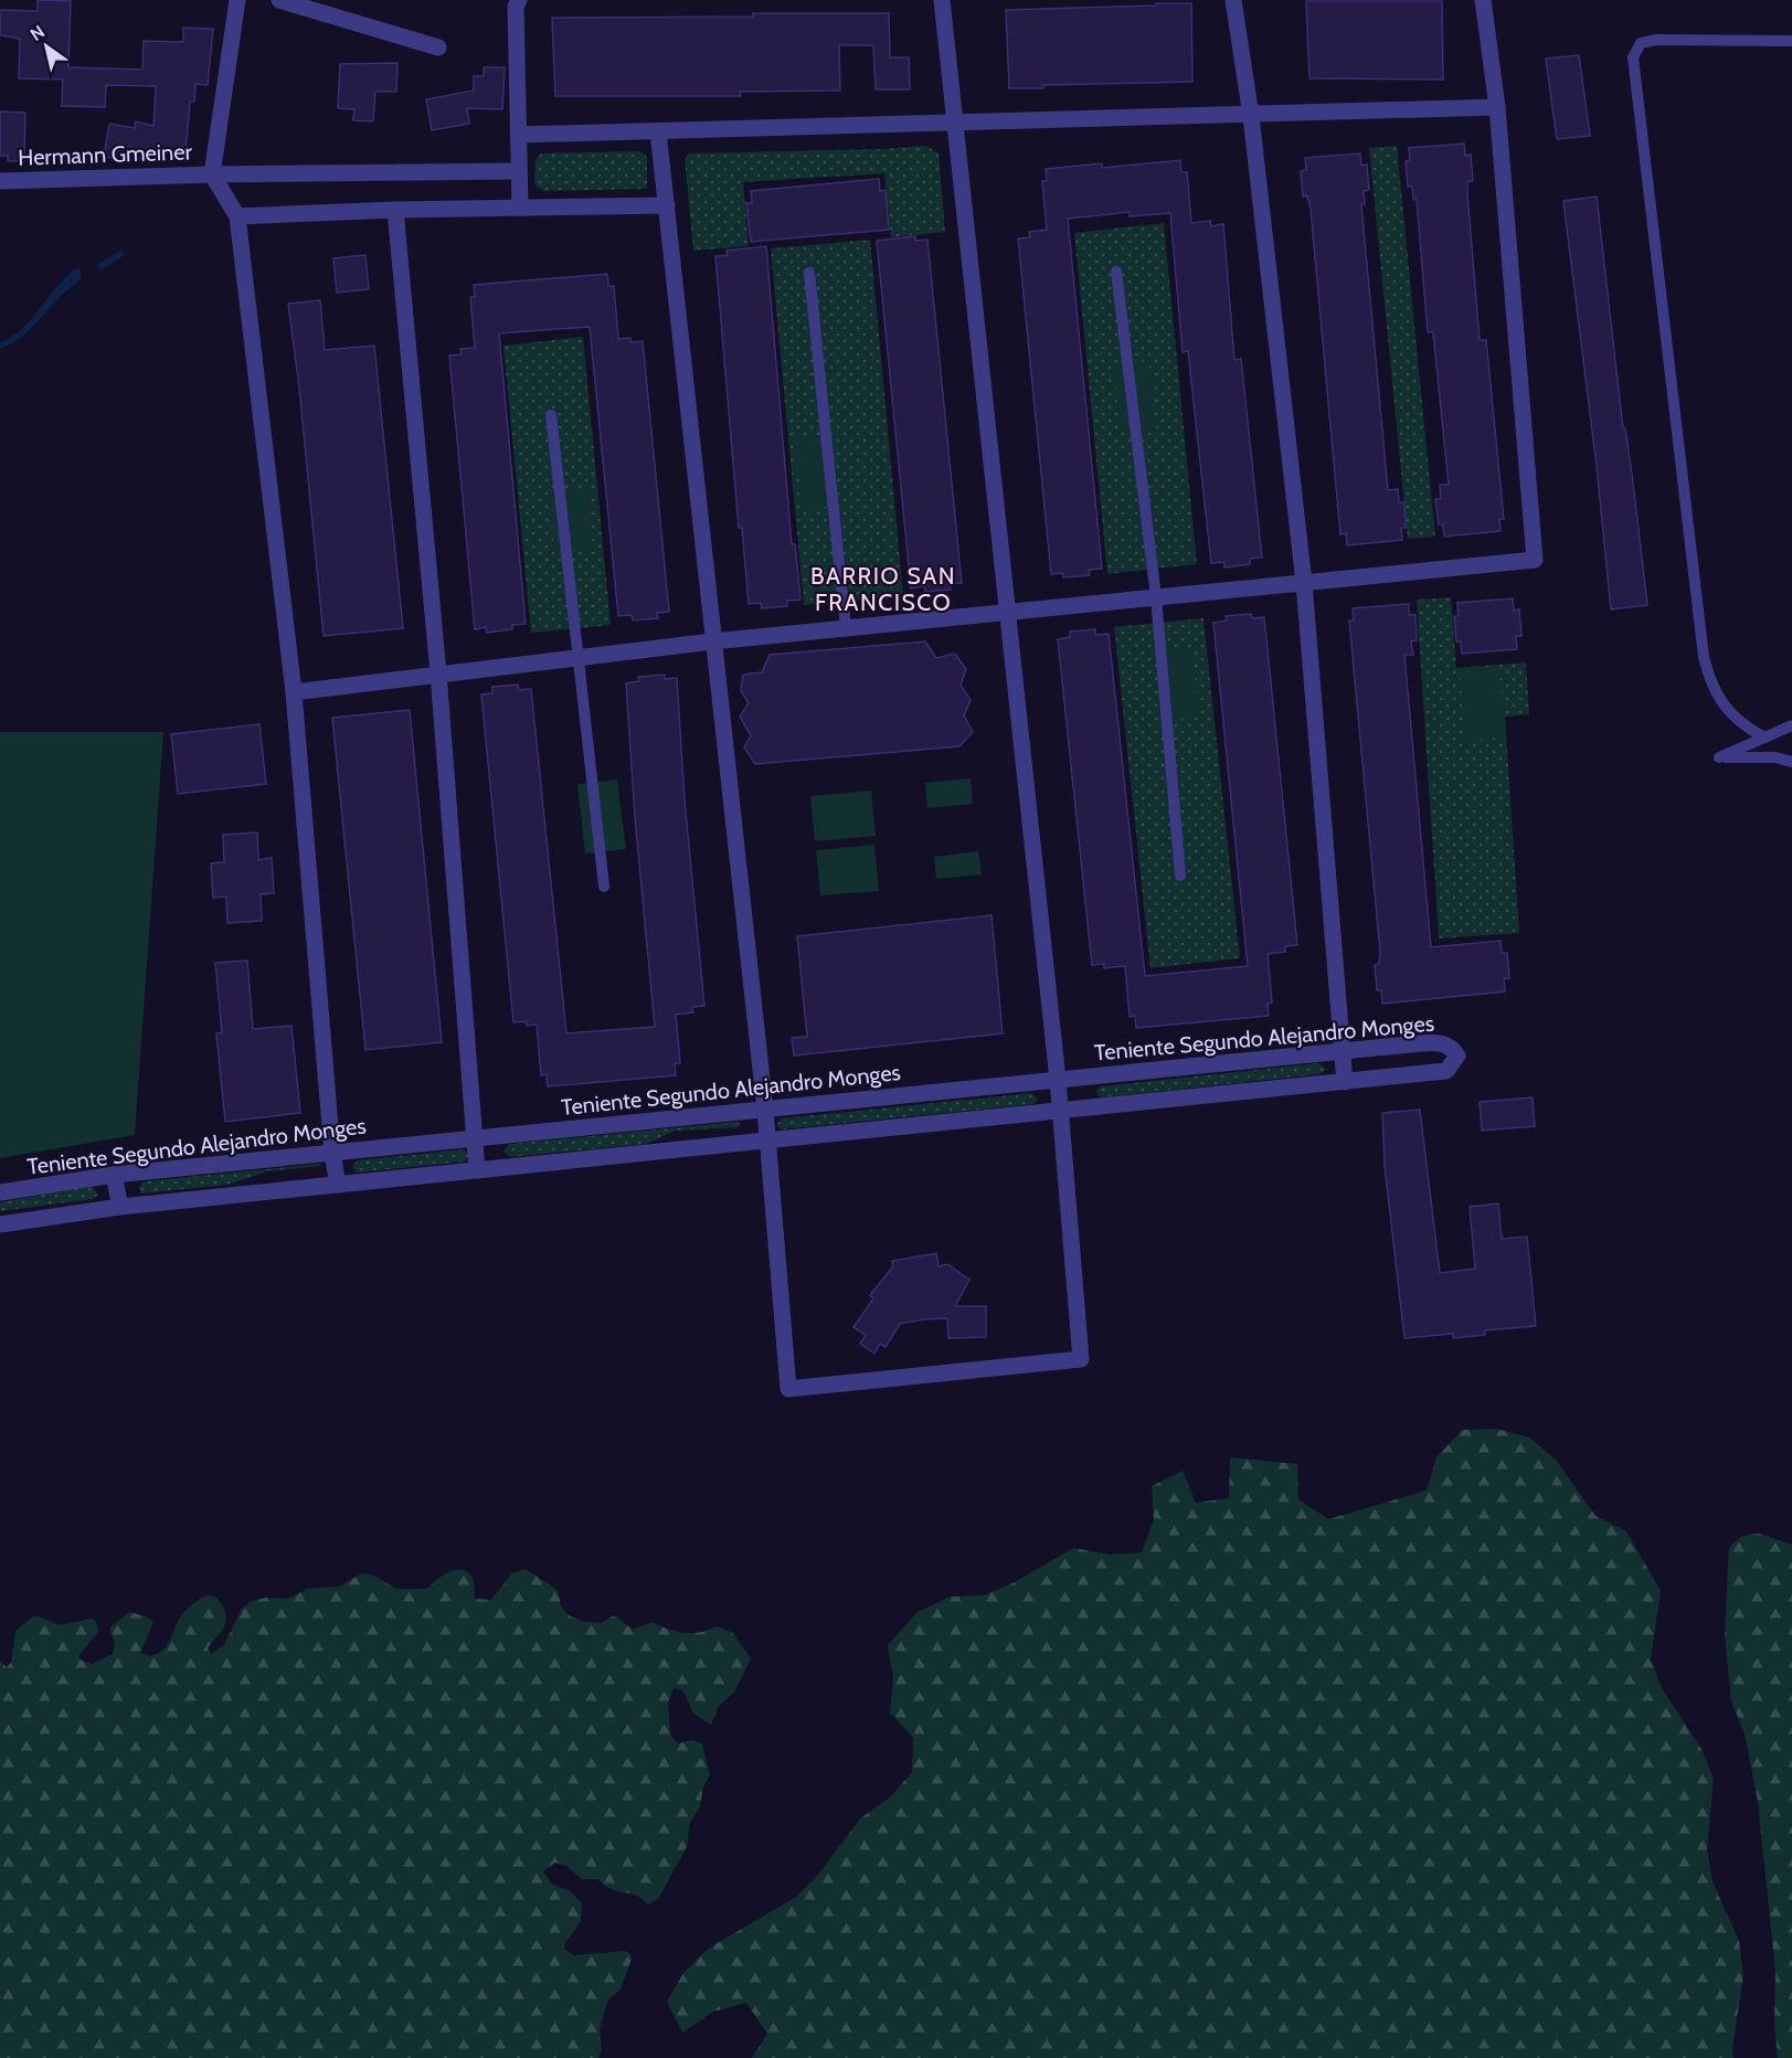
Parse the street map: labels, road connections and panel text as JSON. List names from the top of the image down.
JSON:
{
  "streets": {
    "street": ["Hermann Gmeiner", "Teniente Segundo Alejandro Monges"]
  },
  "districts": ["BARRIO SAN FRANCISCO"],
  "north": "top left"
}
